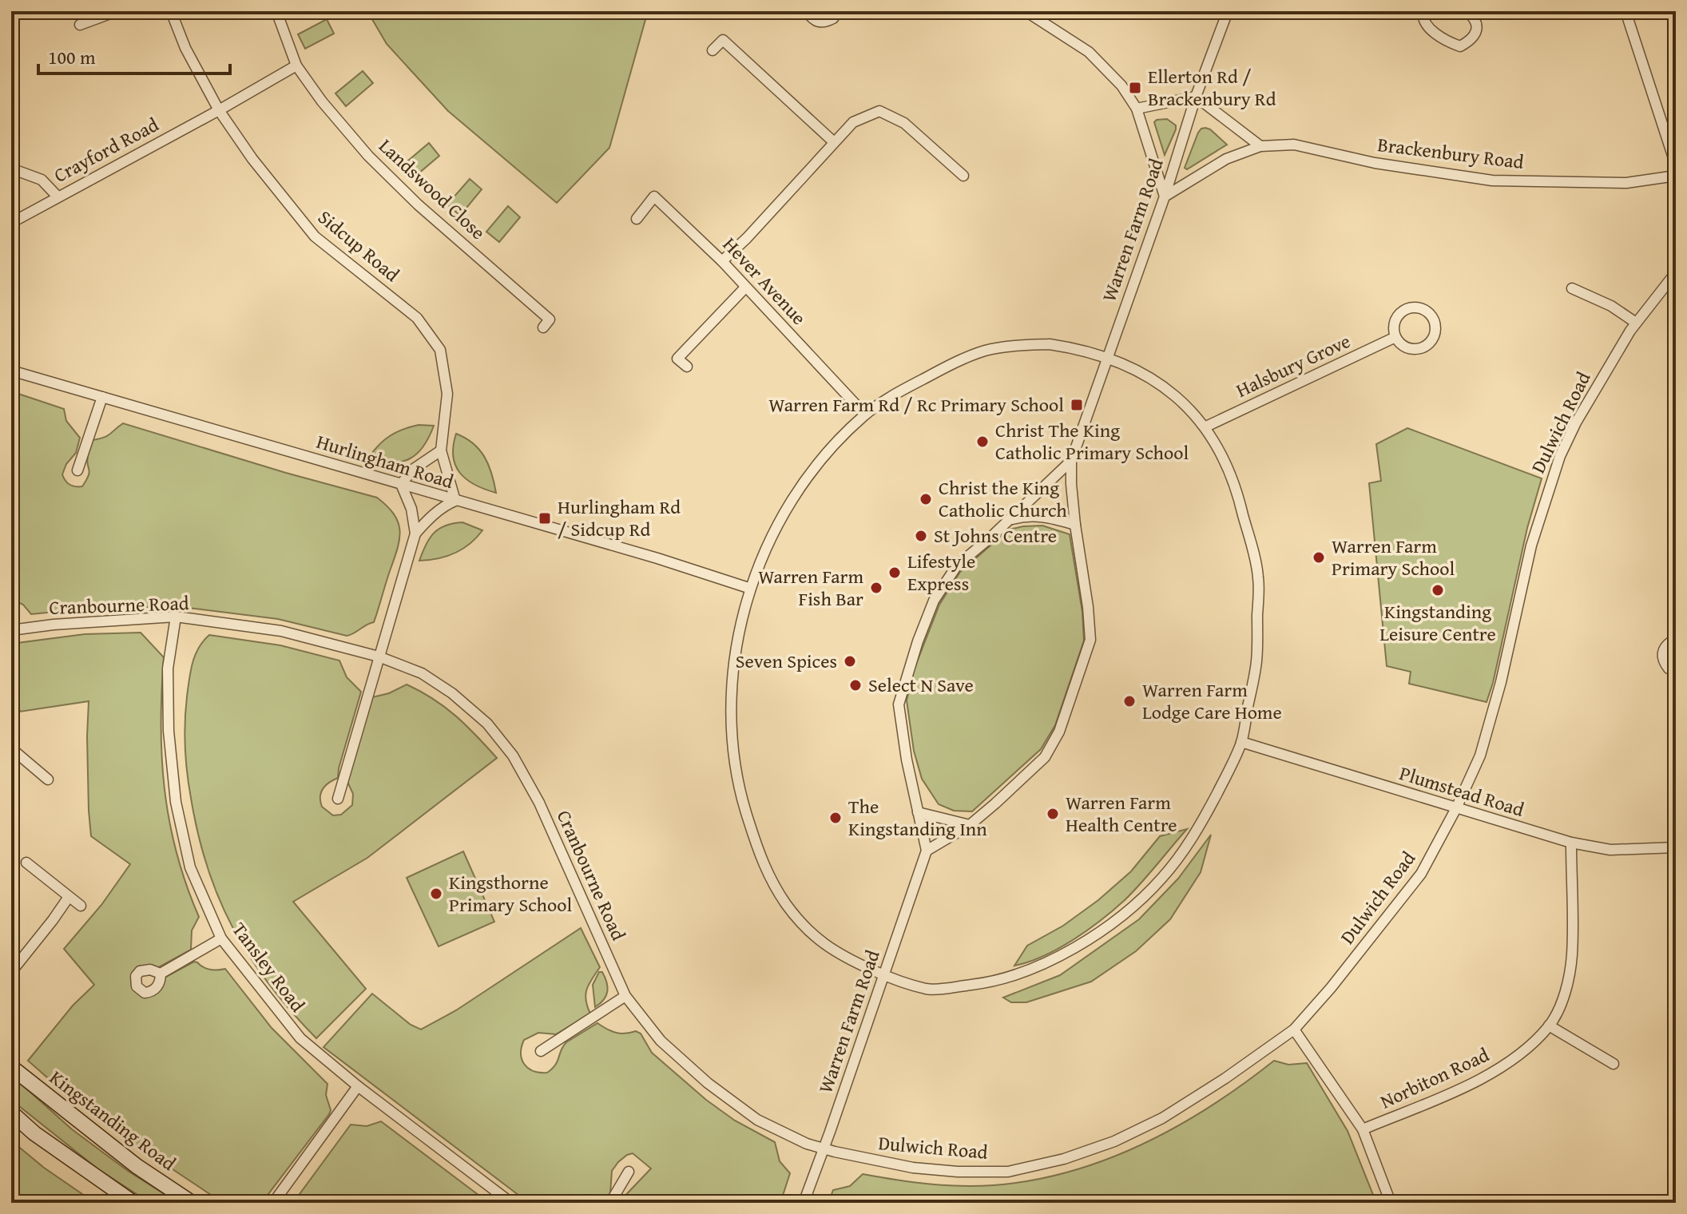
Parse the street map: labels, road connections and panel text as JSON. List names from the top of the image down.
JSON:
{
  "streets": {
    "main road": ["Kingstanding Road"],
    "street": [
      "Crayford Road",
      "Brackenbury Road",
      "Landswood Close",
      "Warren Farm Road",
      "Sidcup Road",
      "Hever Avenue",
      "Halsbury Grove",
      "Dulwich Road",
      "Hurlingham Road",
      "Cranbourne Road",
      "Plumstead Road",
      "Tansley Road",
      "Norbiton Road"
    ]
  },
  "crossings": [
    ["Crayford Road", "Sidcup Road"],
    ["Brackenbury Road", "Warren Farm Road"],
    ["Warren Farm Road", "Dulwich Road"],
    ["Warren Farm Road", "Cranbourne Road"],
    ["Sidcup Road", "Hurlingham Road"],
    ["Dulwich Road", "Cranbourne Road"],
    ["Dulwich Road", "Plumstead Road"],
    ["Cranbourne Road", "Tansley Road"],
    ["Plumstead Road", "Norbiton Road"]
  ],
  "places": {
    "transit": ["Ellerton Rd / Brackenbury Rd", "Warren Farm Rd / Rc Primary School", "Hurlingham Rd / Sidcup Rd"],
    "other": [
      "Christ The King Catholic Primary School",
      "Christ the King Catholic Church",
      "St Johns Centre",
      "Warren Farm Primary School",
      "Lifestyle Express",
      "Warren Farm Fish Bar",
      "Kingstanding Leisure Centre",
      "Seven Spices",
      "Select N Save",
      "Warren Farm Lodge Care Home",
      "Warren Farm Health Centre",
      "The Kingstanding Inn",
      "Kingsthorne Primary School"
    ]
  },
  "scale_bar": "100 m"
}
